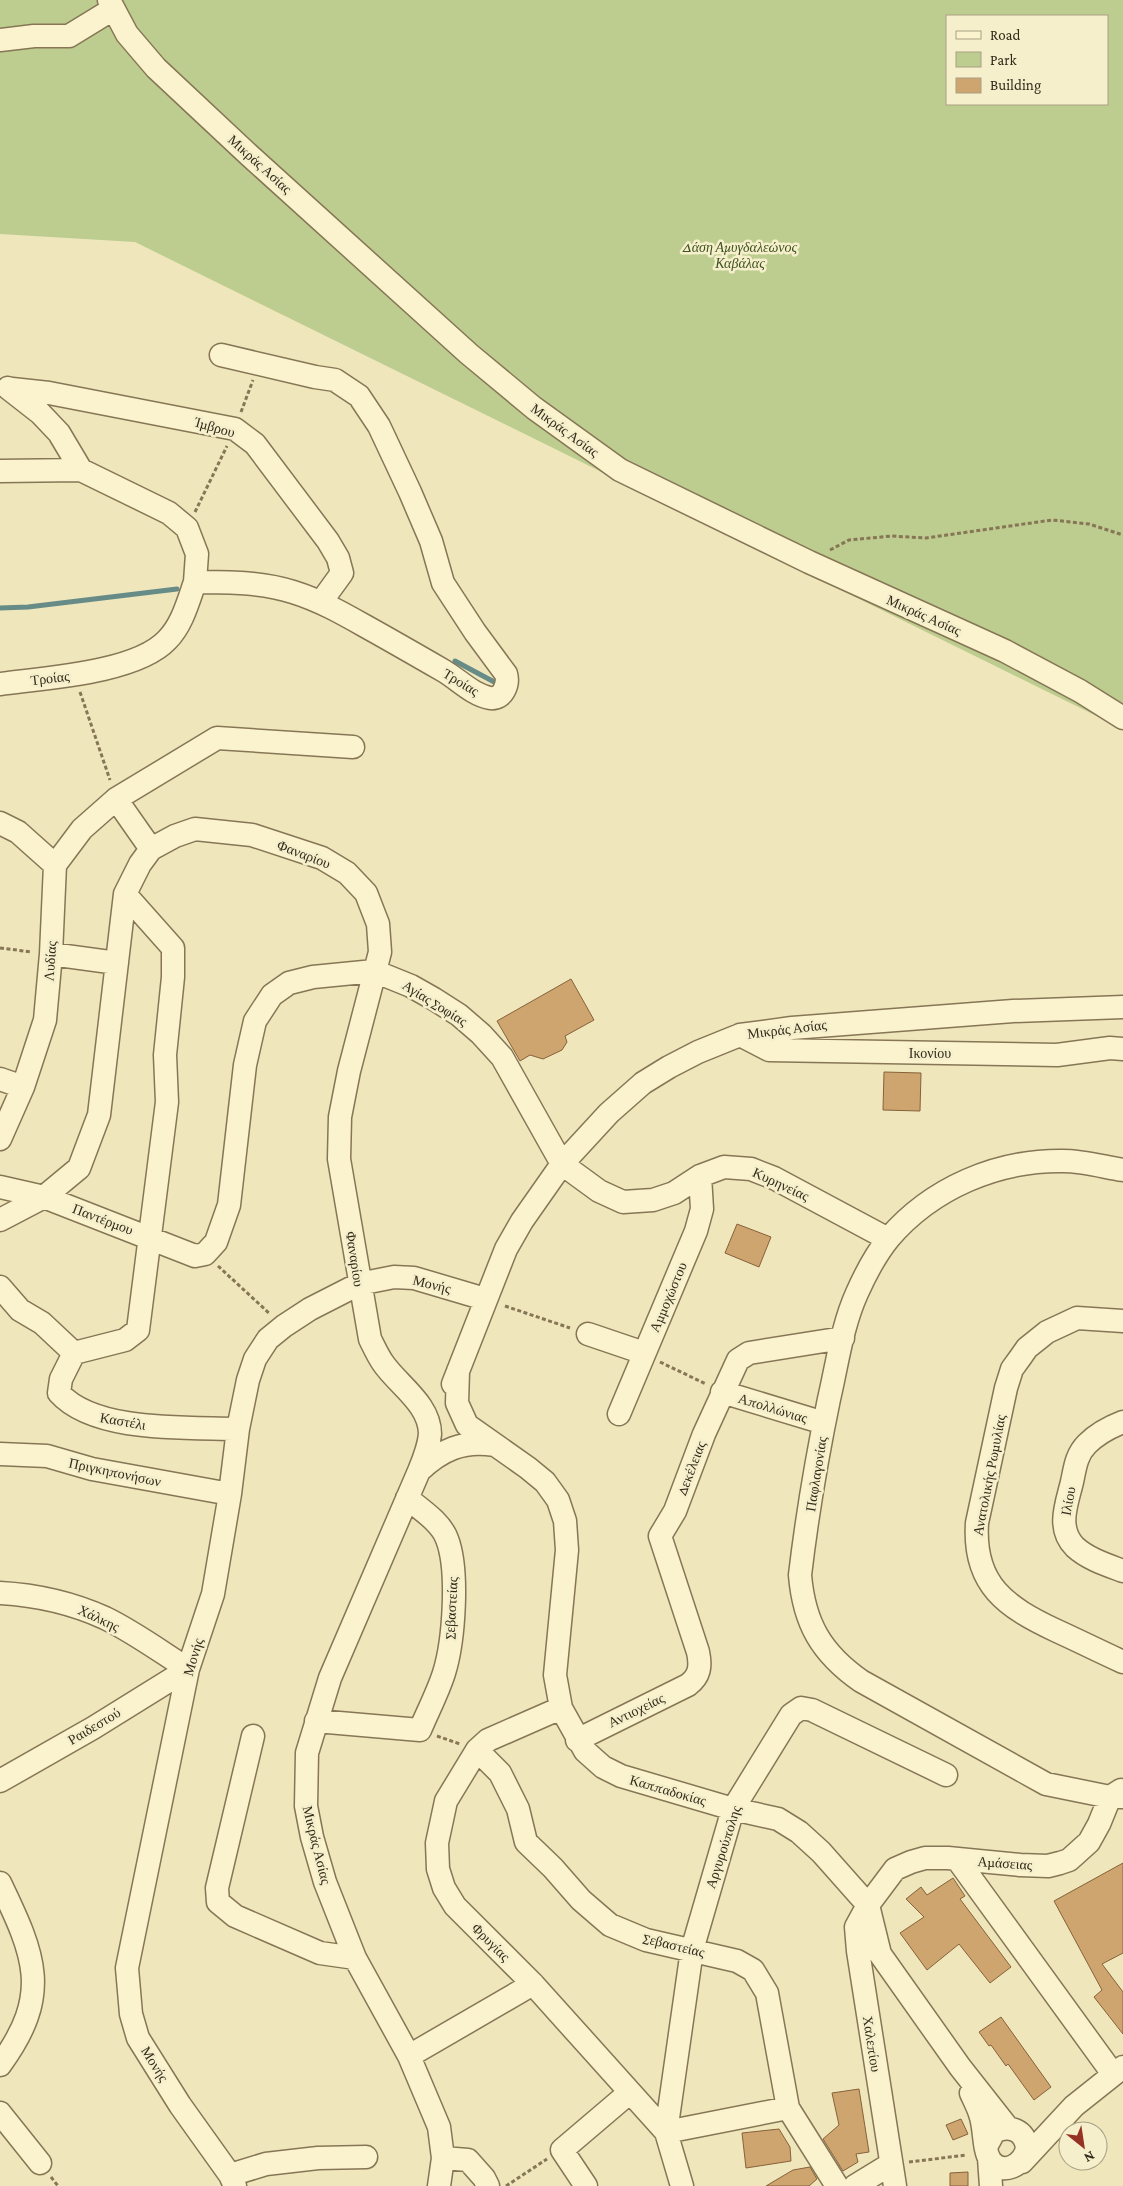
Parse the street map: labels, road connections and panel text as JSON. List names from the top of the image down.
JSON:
{
  "streets": {
    "street": [
      "Μικράς Ασίας",
      "Ίμβρου",
      "Τροίας",
      "Φαναρίου",
      "Λυδίας",
      "Αγίας Σοφίας",
      "Ικονίου",
      "Κυρηνείας",
      "Παντέρμου",
      "Μονής",
      "Αμμοχώστου",
      "Απολλώνιας",
      "Καστέλι",
      "Δεκέλειας",
      "Πριγκηπονήσων",
      "Παφλαγονίας",
      "Ανατολικής Ρωμυλίας",
      "Ιλίου",
      "Σεβαστείας",
      "Χάλκης",
      "Αντιοχείας",
      "Ραιδεστού",
      "Καππαδοκίας",
      "Αργυρούπολης",
      "Αμάσειας",
      "Φρυγίας",
      "Χαλεπίου"
    ]
  },
  "crossings": [
    ["Μικράς Ασίας", "Αγίας Σοφίας"],
    ["Μικράς Ασίας", "Ικονίου"],
    ["Μικράς Ασίας", "Κυρηνείας"],
    ["Μικράς Ασίας", "Μονής"],
    ["Μικράς Ασίας", "Σεβαστείας"],
    ["Μικράς Ασίας", "Καππαδοκίας"],
    ["Ίμβρου", "Τροίας"],
    ["Φαναρίου", "Αγίας Σοφίας"],
    ["Φαναρίου", "Παντέρμου"],
    ["Φαναρίου", "Μονής"],
    ["Φαναρίου", "Καππαδοκίας"],
    ["Αγίας Σοφίας", "Κυρηνείας"],
    ["Αγίας Σοφίας", "Παντέρμου"],
    ["Κυρηνείας", "Αμμοχώστου"],
    ["Κυρηνείας", "Παφλαγονίας"],
    ["Μονής", "Καστέλι"],
    ["Μονής", "Πριγκηπονήσων"],
    ["Μονής", "Χάλκης"],
    ["Μονής", "Ραιδεστού"],
    ["Απολλώνιας", "Δεκέλειας"],
    ["Απολλώνιας", "Παφλαγονίας"],
    ["Δεκέλειας", "Παφλαγονίας"],
    ["Δεκέλειας", "Αντιοχείας"],
    ["Παφλαγονίας", "Αμάσειας"],
    ["Σεβαστείας", "Αργυρούπολης"],
    ["Σεβαστείας", "Φρυγίας"],
    ["Χάλκης", "Ραιδεστού"],
    ["Αντιοχείας", "Καππαδοκίας"],
    ["Καππαδοκίας", "Αργυρούπολης"],
    ["Καππαδοκίας", "Αμάσειας"],
    ["Καππαδοκίας", "Φρυγίας"],
    ["Καππαδοκίας", "Χαλεπίου"],
    ["Αργυρούπολης", "Φρυγίας"],
    ["Αμάσειας", "Χαλεπίου"]
  ],
  "parks": ["Δάση Αμυγδαλεώνος Καβάλας"],
  "legend": ["Road", "Park", "Building"],
  "north": "bottom right"
}
